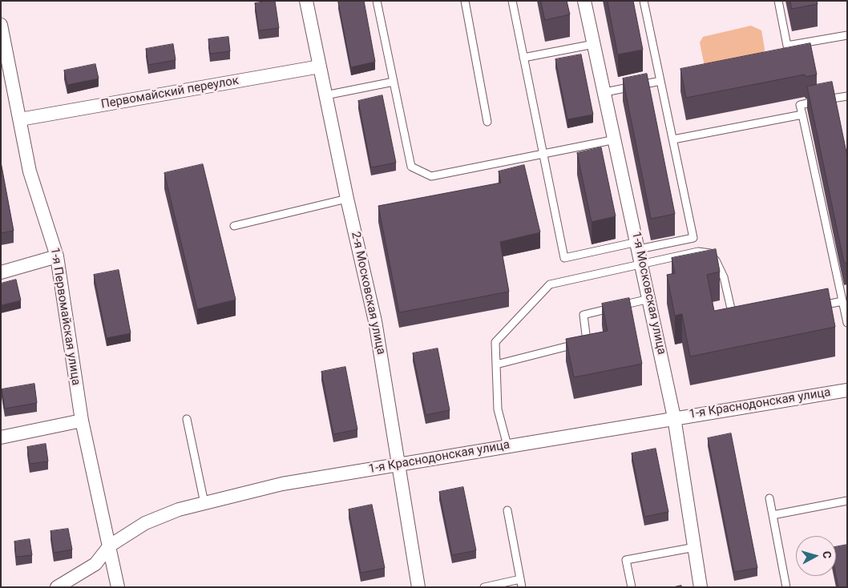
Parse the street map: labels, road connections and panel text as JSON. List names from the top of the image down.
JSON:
{
  "streets": {
    "street": [
      "Первомайский переулок",
      "2-я Московская улица",
      "1-я Московская улица",
      "1-я Первомайская улица",
      "1-я Краснодонская улица"
    ]
  },
  "crossings": [
    ["Первомайский переулок", "2-я Московская улица"],
    ["Первомайский переулок", "1-я Первомайская улица"],
    ["2-я Московская улица", "1-я Краснодонская улица"],
    ["1-я Московская улица", "1-я Краснодонская улица"],
    ["1-я Первомайская улица", "1-я Краснодонская улица"]
  ],
  "north": "right"
}
